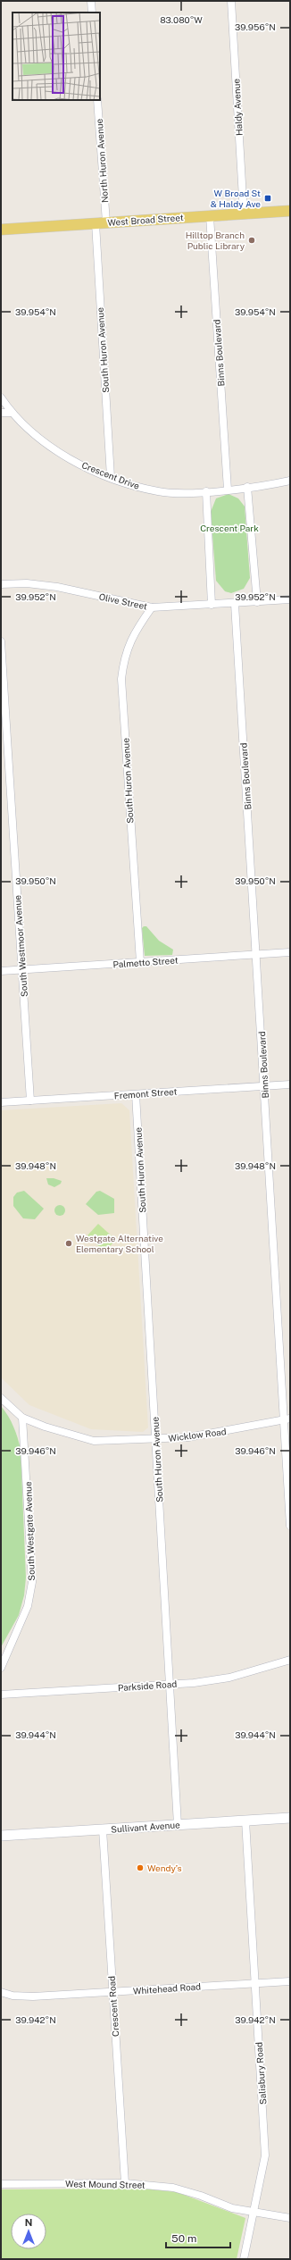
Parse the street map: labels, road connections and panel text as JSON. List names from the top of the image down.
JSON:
{
  "streets": {
    "main road": ["West Broad Street", "Sullivant Avenue"],
    "street": [
      "Haldy Avenue",
      "North Huron Avenue",
      "South Huron Avenue",
      "Binns Boulevard",
      "Crescent Drive",
      "Olive Street",
      "South Westmoor Avenue",
      "Palmetto Street",
      "Fremont Street",
      "Wicklow Road",
      "South Westgate Avenue",
      "Parkside Road",
      "Whitehead Road",
      "Crescent Road",
      "Salisbury Road",
      "West Mound Street"
    ]
  },
  "crossings": [
    ["Haldy Avenue", "West Broad Street"],
    ["North Huron Avenue", "West Broad Street"],
    ["North Huron Avenue", "South Huron Avenue"],
    ["West Broad Street", "South Huron Avenue"],
    ["West Broad Street", "Binns Boulevard"],
    ["South Huron Avenue", "Crescent Drive"],
    ["South Huron Avenue", "Olive Street"],
    ["South Huron Avenue", "Palmetto Street"],
    ["South Huron Avenue", "Fremont Street"],
    ["South Huron Avenue", "Wicklow Road"],
    ["South Huron Avenue", "Parkside Road"],
    ["South Huron Avenue", "Sullivant Avenue"],
    ["Binns Boulevard", "Crescent Drive"],
    ["Binns Boulevard", "Olive Street"],
    ["Binns Boulevard", "Palmetto Street"],
    ["Binns Boulevard", "Fremont Street"],
    ["Binns Boulevard", "Wicklow Road"],
    ["South Westmoor Avenue", "Palmetto Street"],
    ["South Westmoor Avenue", "Fremont Street"],
    ["Wicklow Road", "South Westgate Avenue"],
    ["Sullivant Avenue", "Crescent Road"],
    ["Sullivant Avenue", "Salisbury Road"],
    ["Whitehead Road", "Crescent Road"],
    ["Whitehead Road", "Salisbury Road"],
    ["Crescent Road", "West Mound Street"],
    ["Salisbury Road", "West Mound Street"]
  ],
  "parks": ["Crescent Park"],
  "places": {
    "transit": ["W Broad St & Haldy Ave"],
    "other": ["Hilltop Branch Public Library", "Westgate Alternative Elementary School", "Wendy’s"]
  },
  "scale_bar": "50 m",
  "north": "top",
  "coordinates": [
    "83.080°W",
    "39.956°N",
    "39.954°N",
    "39.952°N",
    "39.950°N",
    "39.948°N",
    "39.946°N",
    "39.944°N",
    "39.942°N"
  ]
}
